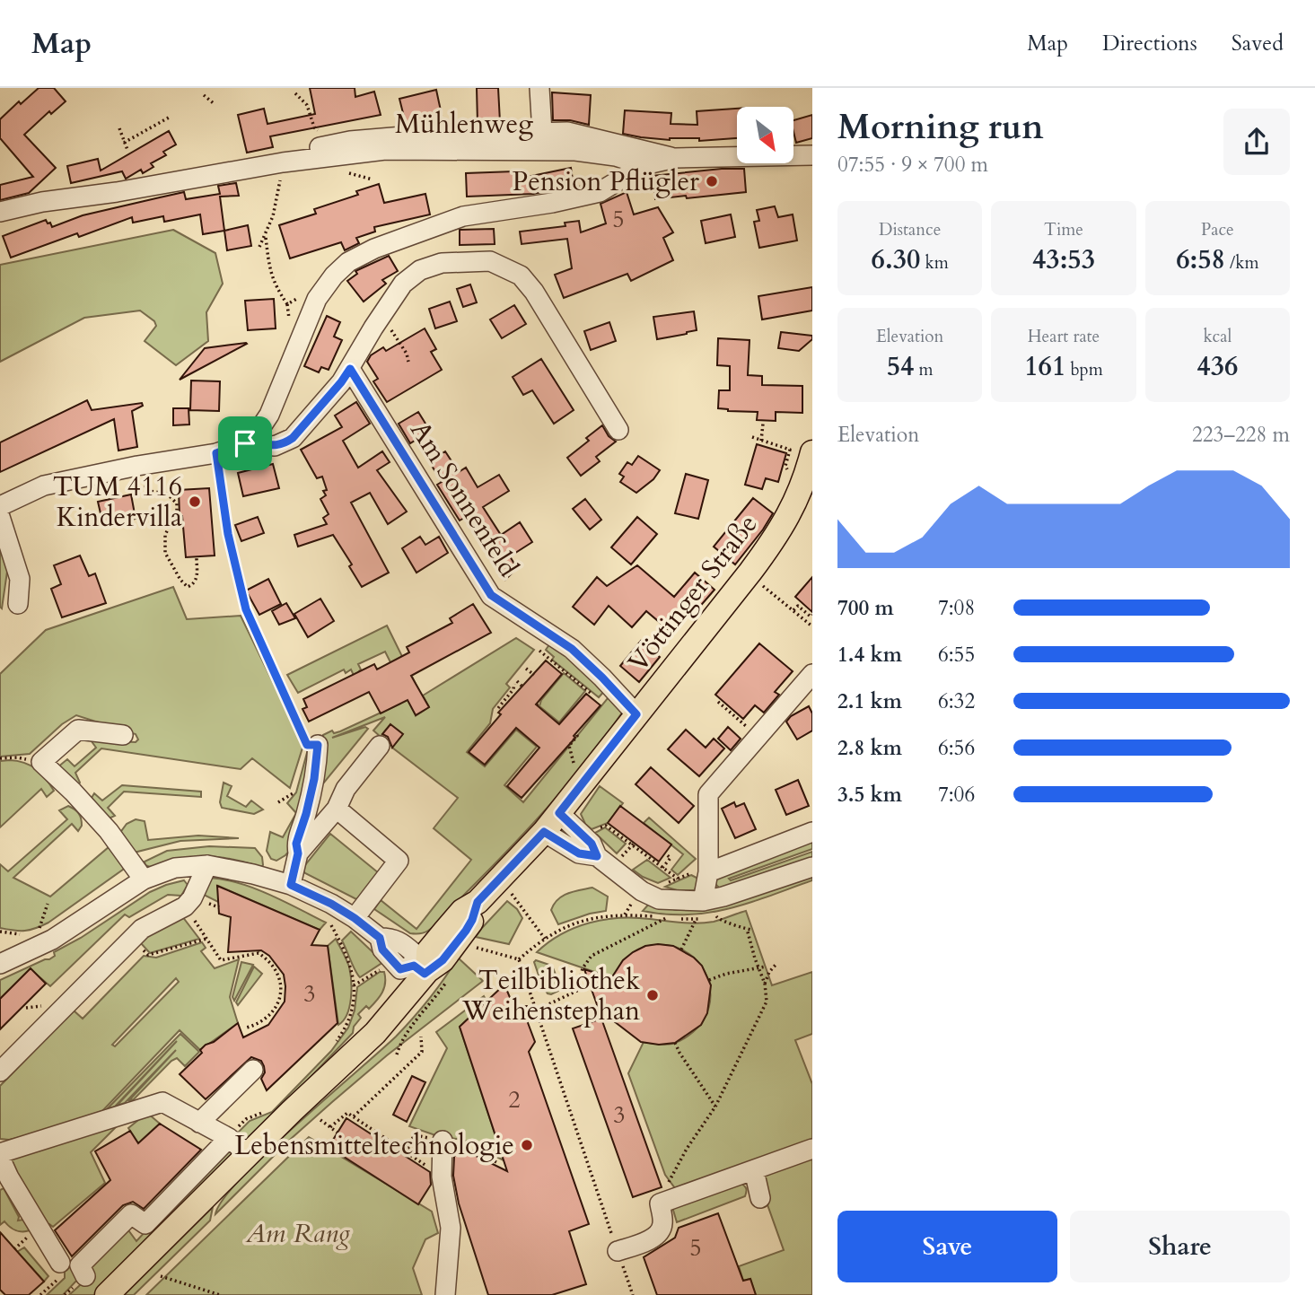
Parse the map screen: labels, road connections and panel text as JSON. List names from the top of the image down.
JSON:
{
  "streets": {
    "main road": ["Vöttinger Straße"],
    "street": ["Mühlenweg", "Am Sonnenfeld"]
  },
  "crossings": [
    ["Am Sonnenfeld", "Vöttinger Straße"]
  ],
  "parks": ["Am Rang"],
  "places": [
    "Pension Pflügler",
    "TUM 4116 Kindervilla",
    "Teilbibliothek Weihenstephan",
    "Lebensmitteltechnologie"
  ],
  "house_numbers": [
    "5",
    "3",
    "2",
    "3",
    "5"
  ],
  "north": "bottom right",
  "page": {
    "header": "Map",
    "nav": ["Map", "Directions", "Saved"],
    "heading": ["Morning run", "07:55 · 9 × 700 m"],
    "stats": [
      ["Distance", "6.30 km"],
      ["Time", "43:53"],
      ["Pace", "6:58 /km"],
      ["Elevation", "54 m"],
      ["Heart rate", "161 bpm"],
      ["kcal", "436"]
    ],
    "chart": ["Elevation", "223–228 m"],
    "list": [
      {
        "name": "700 m",
        "note": "7:08"
      },
      {
        "name": "1.4 km",
        "note": "6:55"
      },
      {
        "name": "2.1 km",
        "note": "6:32"
      },
      {
        "name": "2.8 km",
        "note": "6:56"
      },
      {
        "name": "3.5 km",
        "note": "7:06"
      }
    ],
    "buttons": ["Save", "Share"]
  }
}
